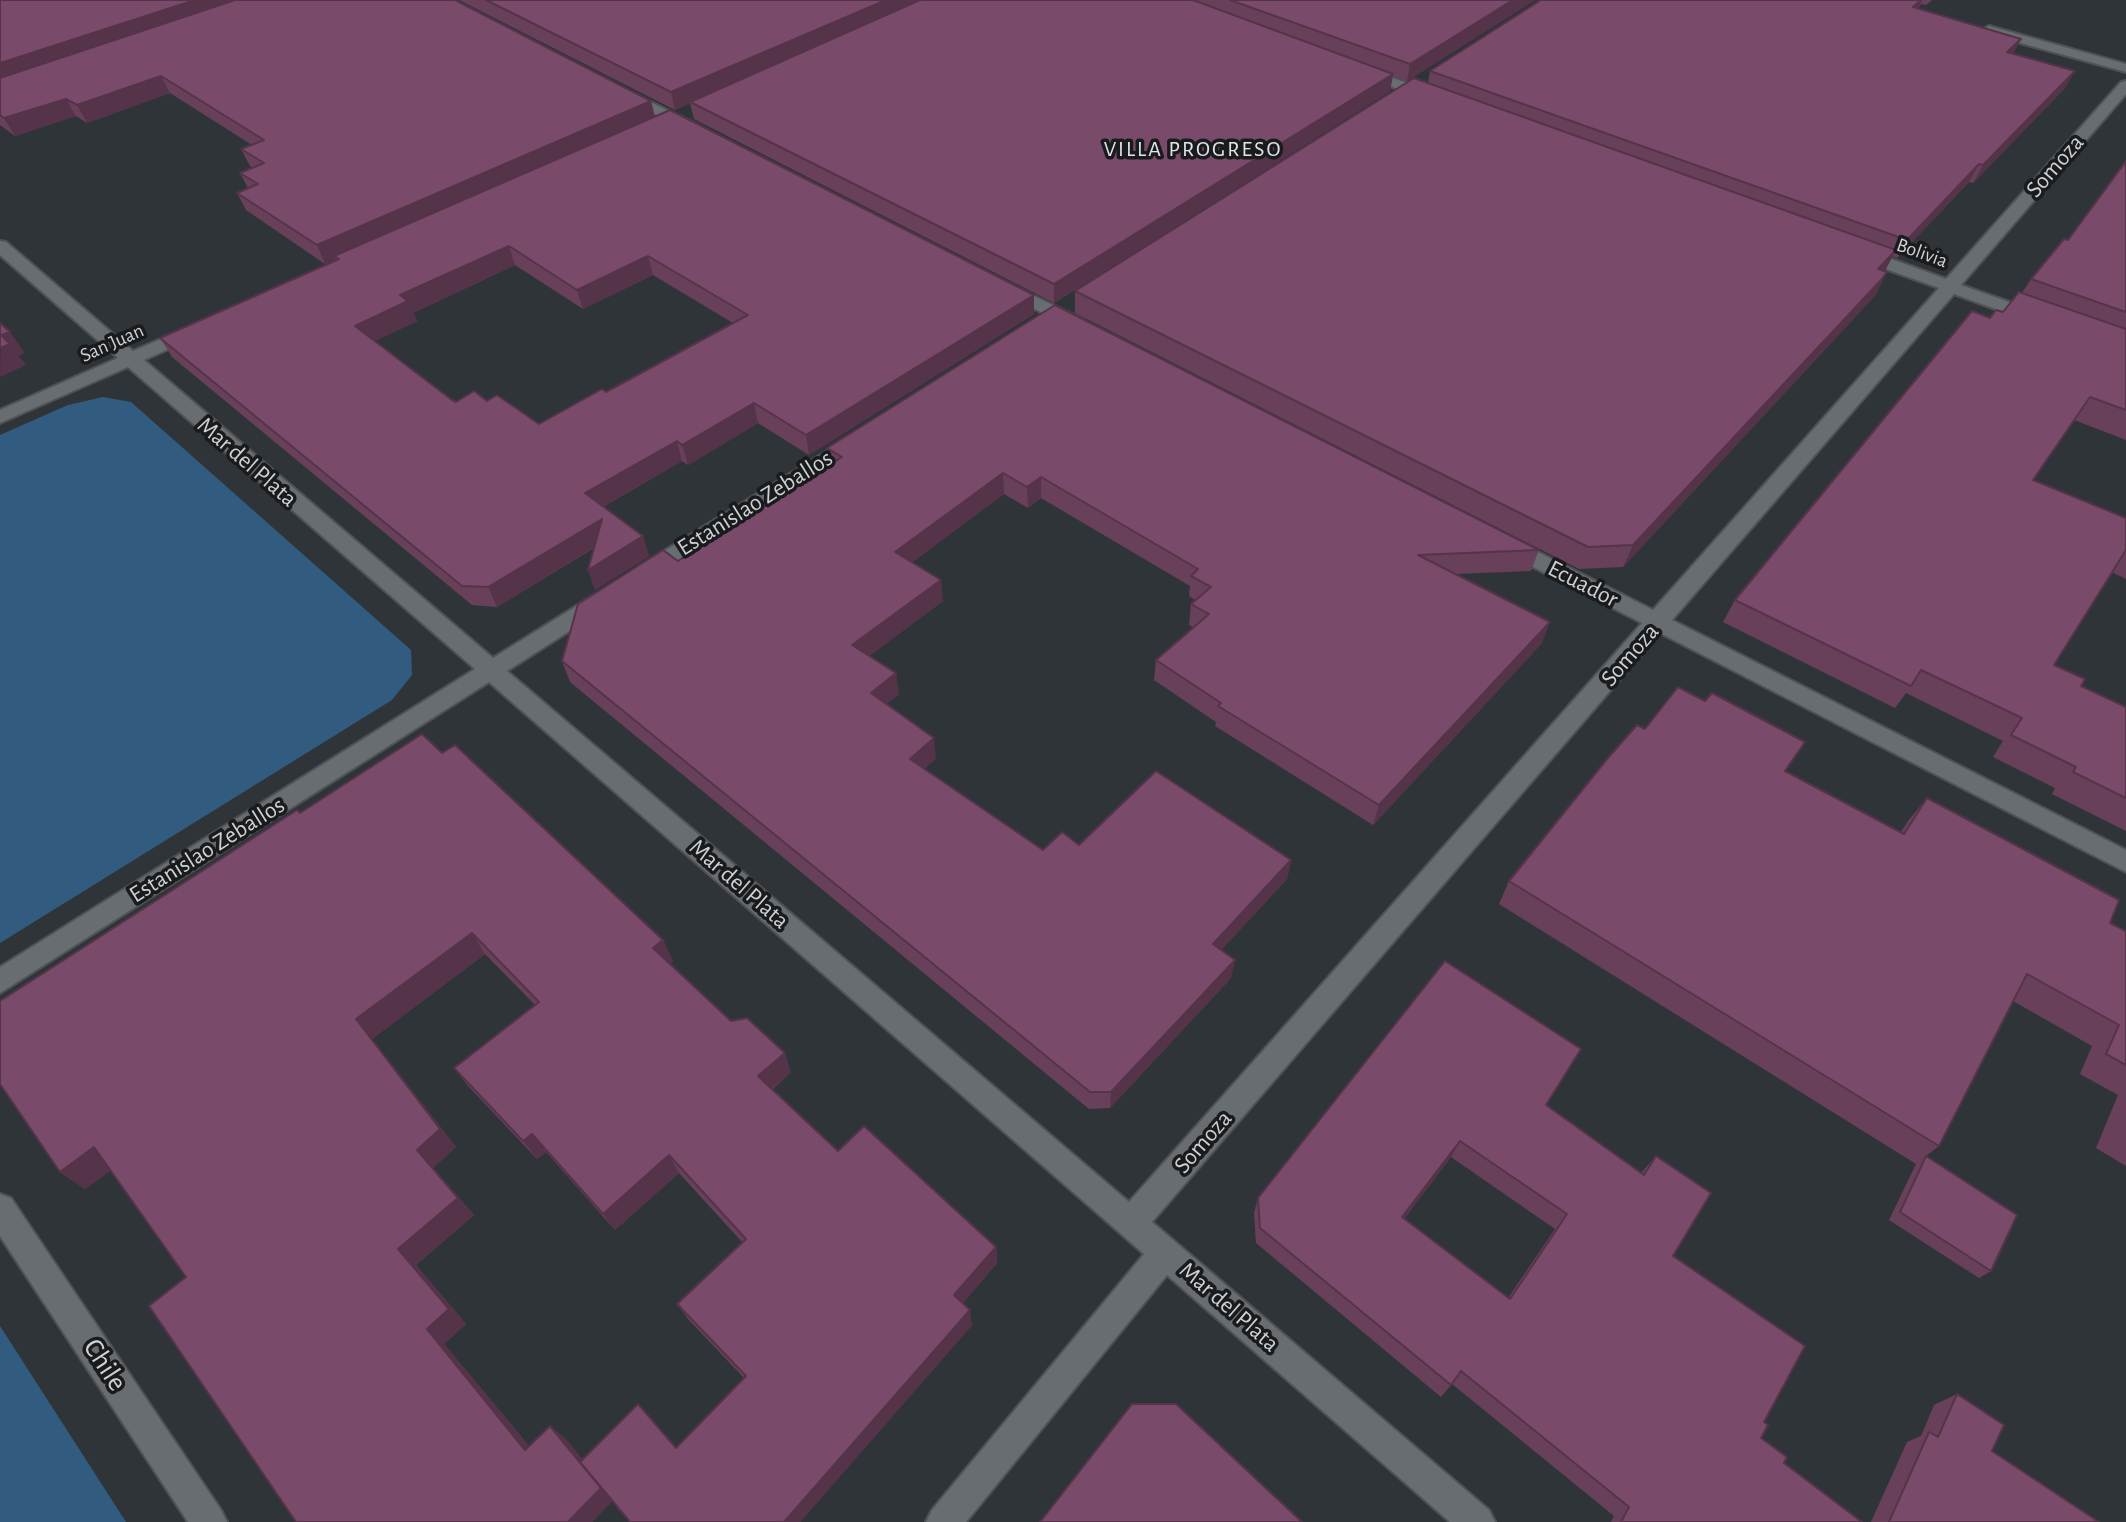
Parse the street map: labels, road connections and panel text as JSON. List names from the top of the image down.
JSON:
{
  "streets": {
    "street": [
      "Somoza",
      "Bolivia",
      "San Juan",
      "Mar del Plata",
      "Estanislao Zeballos",
      "Ecuador",
      "Chile"
    ]
  },
  "crossings": [
    ["Somoza", "Bolivia"],
    ["Somoza", "Mar del Plata"],
    ["Somoza", "Ecuador"],
    ["San Juan", "Mar del Plata"],
    ["Mar del Plata", "Estanislao Zeballos"]
  ],
  "districts": ["VILLA PROGRESO"]
}
